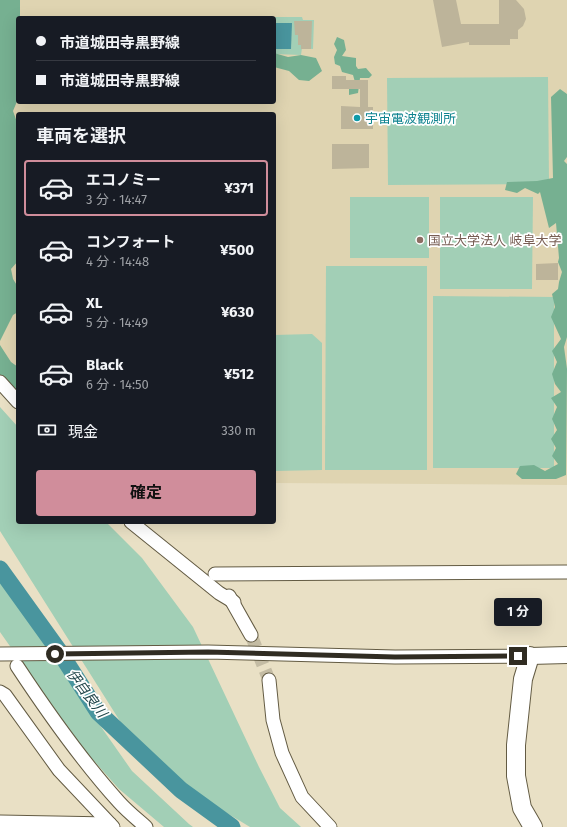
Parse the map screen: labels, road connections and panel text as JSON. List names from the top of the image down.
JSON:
{
  "water": ["伊自良川"],
  "places": ["宇宙電波観測所", "国立大学法人 岐阜大学"],
  "page": {
    "banner": ["市道城田寺黒野線", "市道城田寺黒野線"],
    "heading": "車両を選択",
    "list": [
      {
        "name": "エコノミー",
        "note": "3 分 · 14:47",
        "value": "¥371"
      },
      {
        "name": "コンフォート",
        "note": "4 分 · 14:48",
        "value": "¥500"
      },
      {
        "name": "XL",
        "note": "5 分 · 14:49",
        "value": "¥630"
      },
      {
        "name": "Black",
        "note": "6 分 · 14:50",
        "value": "¥512"
      }
    ],
    "pay": ["現金", "330 m"],
    "buttons": "確定",
    "bubble": "1 分"
  }
}
